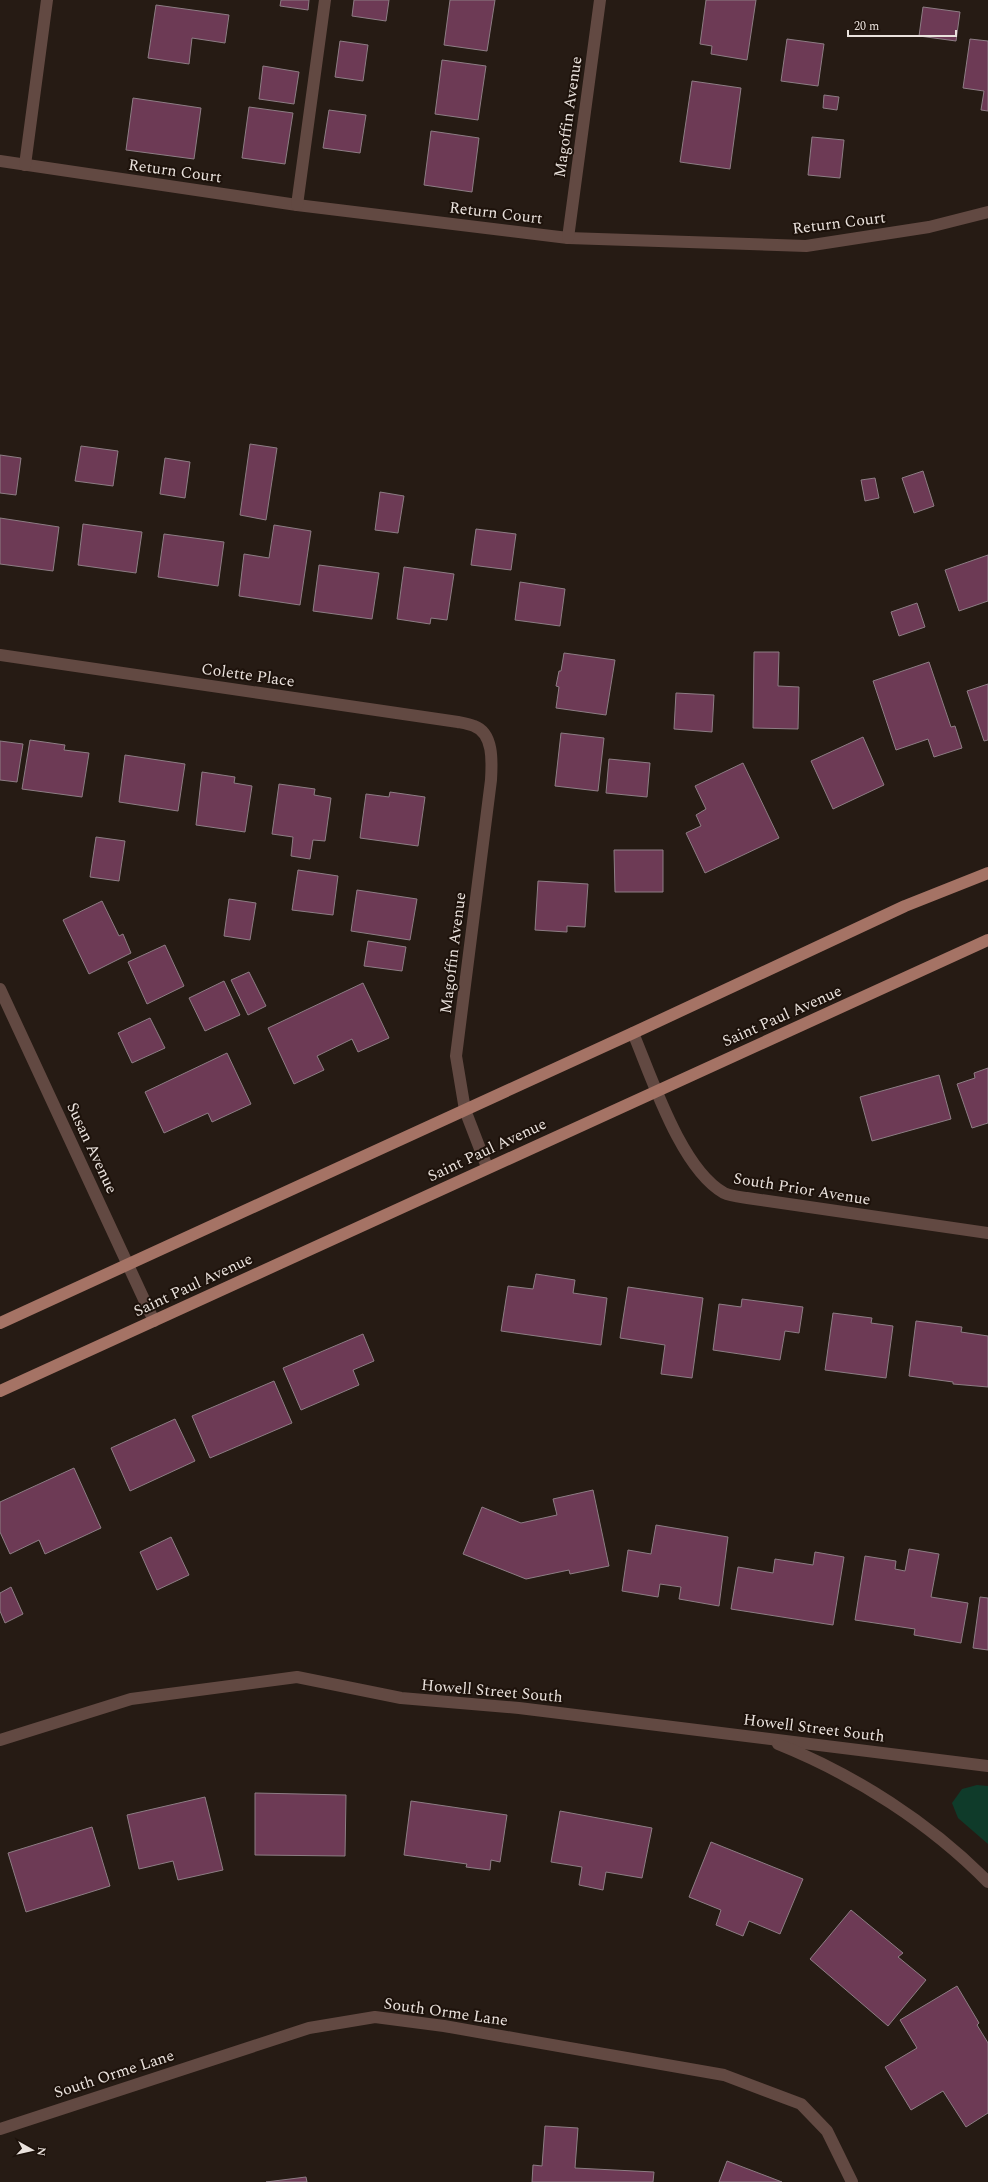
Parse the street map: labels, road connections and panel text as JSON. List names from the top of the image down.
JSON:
{
  "streets": {
    "main road": ["Saint Paul Avenue"],
    "street": [
      "Magoffin Avenue",
      "Return Court",
      "Colette Place",
      "Susan Avenue",
      "South Prior Avenue",
      "Howell Street South",
      "South Orme Lane"
    ]
  },
  "crossings": [
    ["Magoffin Avenue", "Return Court"],
    ["Magoffin Avenue", "Colette Place"],
    ["Magoffin Avenue", "Saint Paul Avenue"],
    ["Saint Paul Avenue", "Susan Avenue"],
    ["Saint Paul Avenue", "South Prior Avenue"]
  ],
  "scale_bar": "20 m",
  "north": "right"
}
